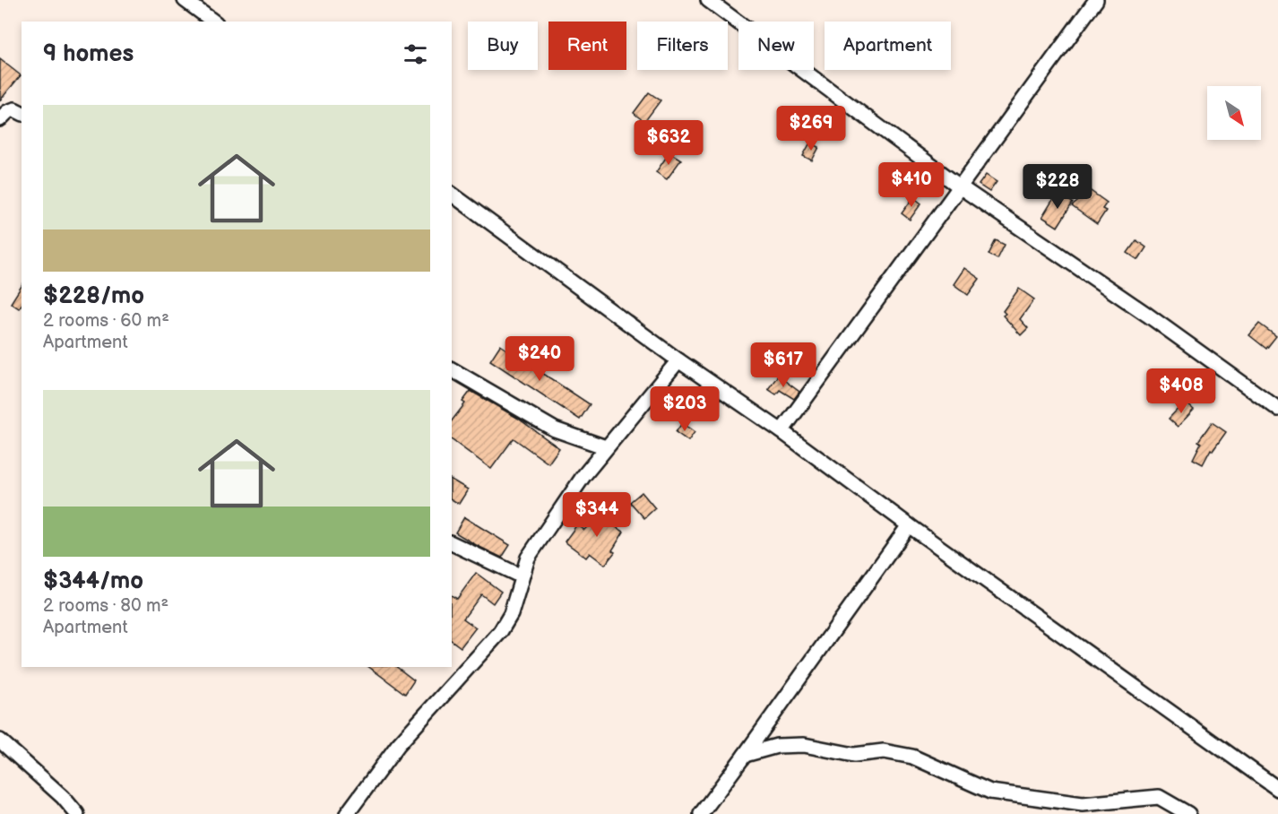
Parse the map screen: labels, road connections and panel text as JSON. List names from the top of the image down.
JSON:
{
  "north": "bottom right",
  "page": {
    "chip": [
      "Buy",
      "Rent",
      "Filters",
      "New",
      "Apartment"
    ],
    "heading": "9 homes",
    "list": [
      {
        "name": "$228/mo",
        "note": "2 rooms · 60 m² · Apartment"
      },
      {
        "name": "$344/mo",
        "note": "2 rooms · 80 m² · Apartment"
      }
    ],
    "price": [
      "$269",
      "$632",
      "$410",
      "$228",
      "$240",
      "$617",
      "$408",
      "$203",
      "$344"
    ]
  }
}
